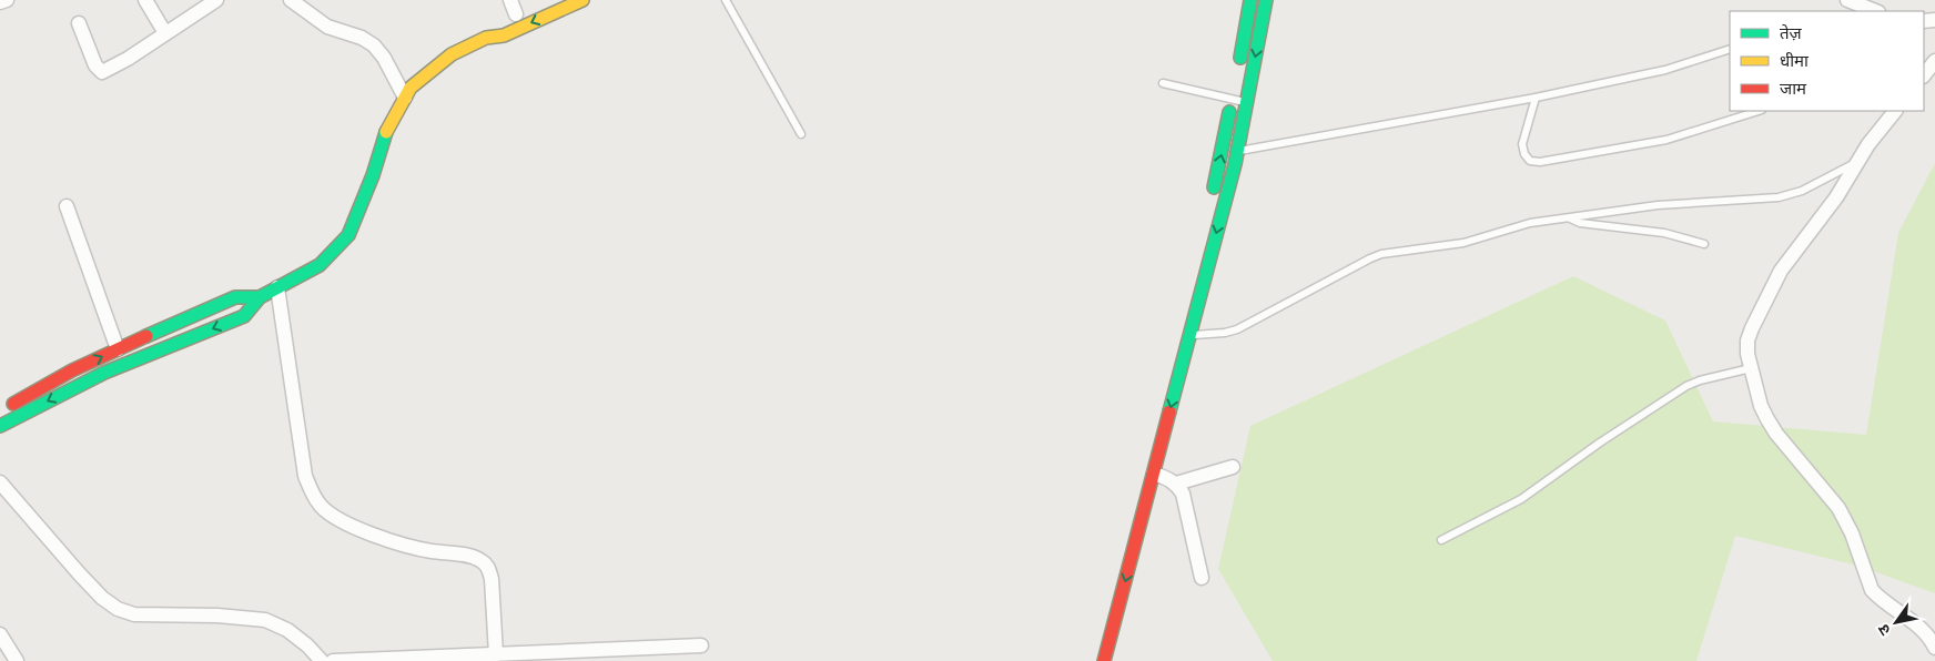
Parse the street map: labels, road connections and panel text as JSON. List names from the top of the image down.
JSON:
{
  "legend": ["तेज़", "धीमा", "जाम"],
  "north": "bottom left"
}
